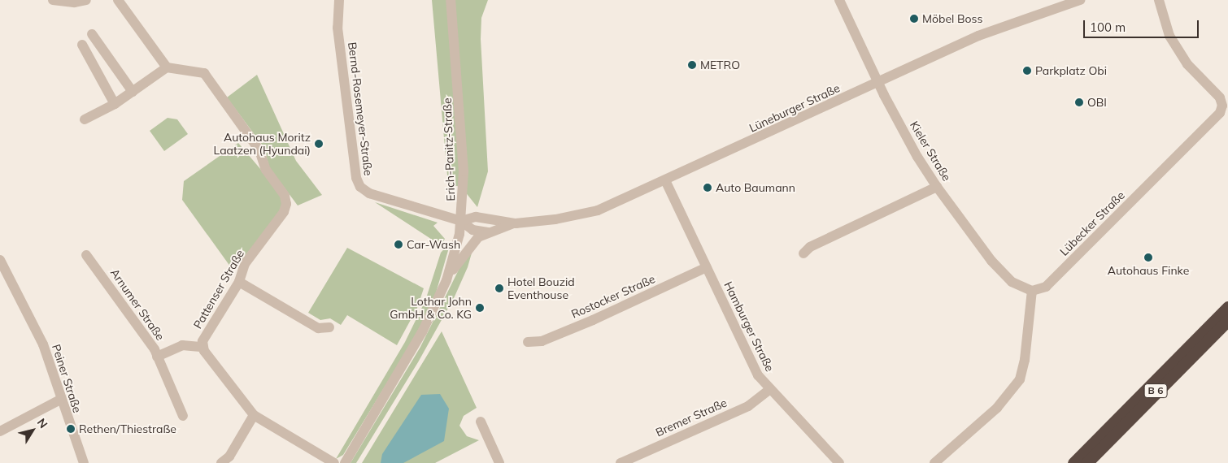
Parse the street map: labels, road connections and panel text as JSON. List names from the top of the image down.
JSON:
{
  "streets": {
    "highway": ["B 6"],
    "street": [
      "Lüneburger Straße",
      "Bernd-Rosemeyer-Straße",
      "Erich-Panitz-Straße",
      "Kieler Straße",
      "Lübecker Straße",
      "Pattenser Straße",
      "Rostocker Straße",
      "Arnumer Straße",
      "Hamburger Straße",
      "Peiner Straße",
      "Bremer Straße"
    ]
  },
  "crossings": [
    ["Lüneburger Straße", "Bernd-Rosemeyer-Straße"],
    ["Lüneburger Straße", "Erich-Panitz-Straße"],
    ["Lüneburger Straße", "Kieler Straße"],
    ["Lüneburger Straße", "Hamburger Straße"],
    ["Bernd-Rosemeyer-Straße", "Erich-Panitz-Straße"],
    ["Kieler Straße", "Lübecker Straße"],
    ["Rostocker Straße", "Hamburger Straße"],
    ["Hamburger Straße", "Bremer Straße"]
  ],
  "places": [
    "Möbel Boss",
    "METRO",
    "Parkplatz Obi",
    "OBI",
    "Autohaus Moritz Laatzen (Hyundai)",
    "Auto Baumann",
    "Car-Wash",
    "Autohaus Finke",
    "Hotel Bouzid Eventhouse",
    "Lothar John GmbH & Co. KG",
    "Rethen/Thiestraße"
  ],
  "scale_bar": "100 m",
  "north": "top right"
}
